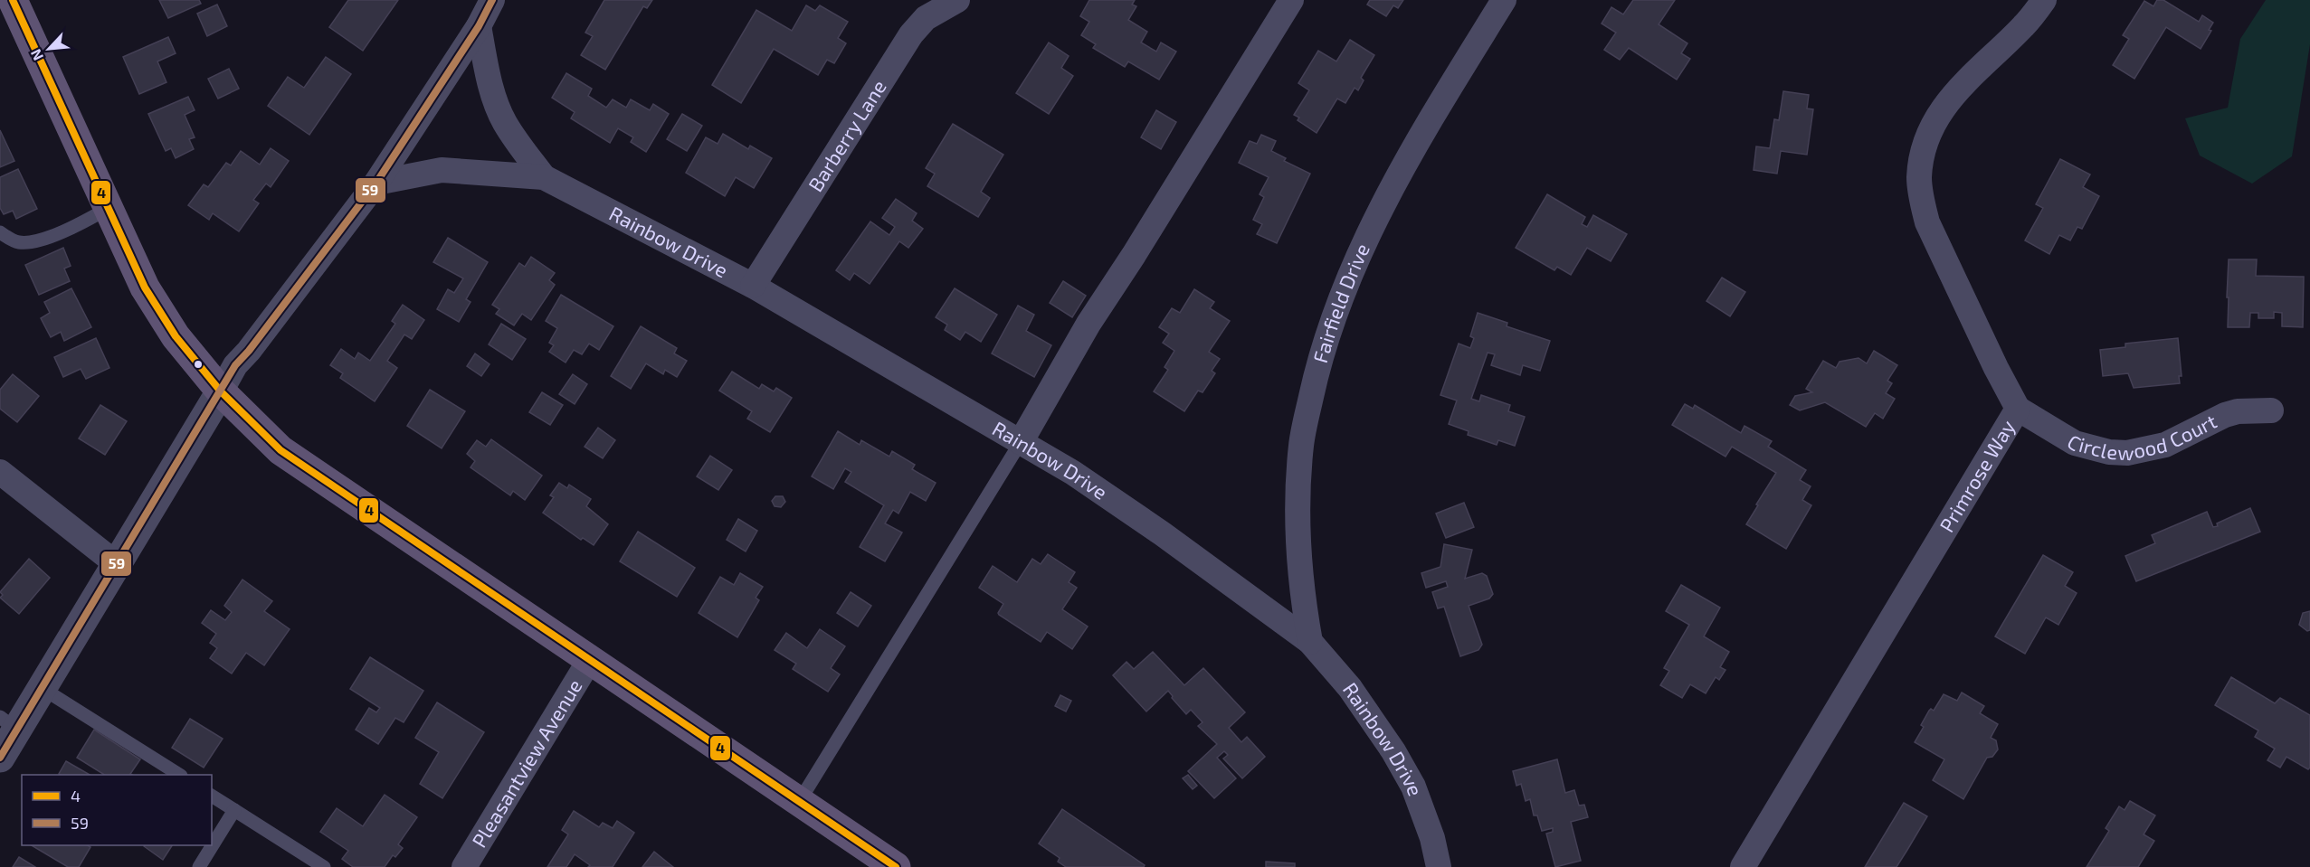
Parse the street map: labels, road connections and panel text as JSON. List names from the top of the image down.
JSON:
{
  "streets": {
    "street": [
      "Barberry Lane",
      "Rainbow Drive",
      "Fairfield Drive",
      "Circlewood Court",
      "Primrose Way",
      "Pleasantview Avenue"
    ]
  },
  "crossings": [
    ["Barberry Lane", "Rainbow Drive"],
    ["Rainbow Drive", "Fairfield Drive"],
    ["Circlewood Court", "Primrose Way"]
  ],
  "lines": ["transit line 4", "transit line 59"],
  "legend": ["4", "59"],
  "north": "bottom left"
}
